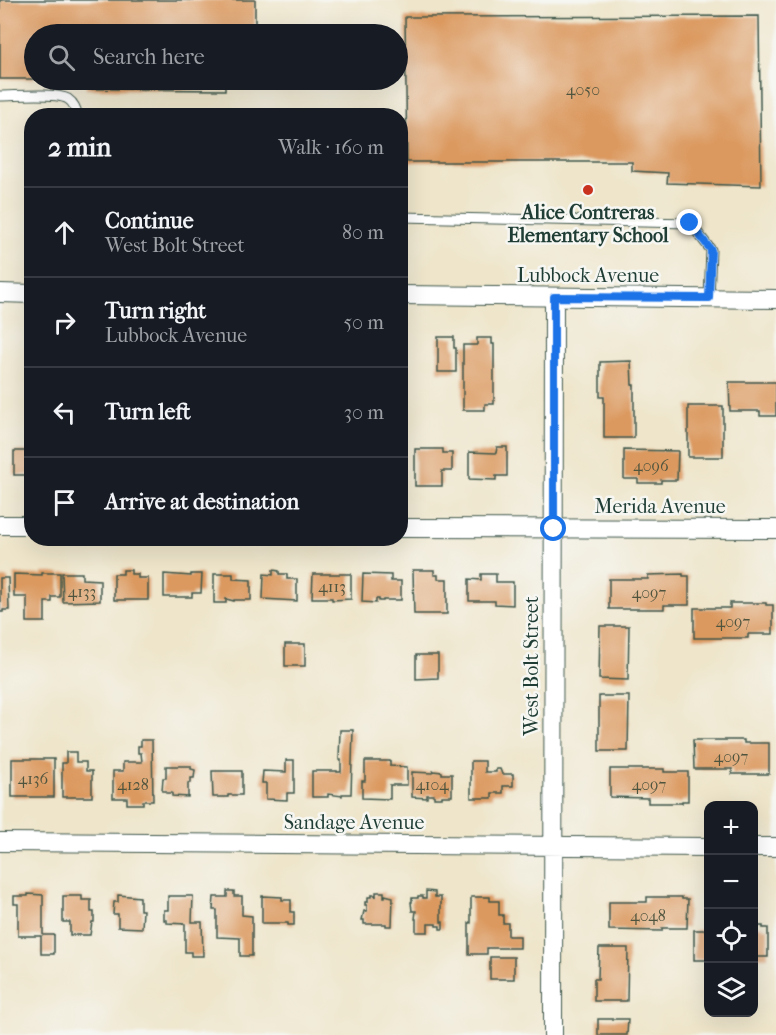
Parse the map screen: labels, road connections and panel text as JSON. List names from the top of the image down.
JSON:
{
  "streets": {
    "street": [
      "Lubbock Avenue",
      "Merida Avenue",
      "West Bolt Street",
      "Sandage Avenue"
    ]
  },
  "crossings": [
    ["Lubbock Avenue", "West Bolt Street"],
    ["Merida Avenue", "West Bolt Street"],
    ["West Bolt Street", "Sandage Avenue"]
  ],
  "places": ["Alice Contreras Elementary School"],
  "house_numbers": [
    "4050",
    "4096",
    "4113",
    "4133",
    "4097",
    "4097",
    "4097",
    "4136",
    "4128",
    "4104",
    "4097",
    "4048"
  ],
  "page": {
    "search": "Search here",
    "heading": ["2 min", "Walk · 160 m"],
    "list": [
      ["Continue", "West Bolt Street", "80 m"],
      ["Turn right", "Lubbock Avenue", "50 m"],
      ["Turn left", "30 m"],
      "Arrive at destination"
    ],
    "map_buttons": ["+", "−"]
  }
}
